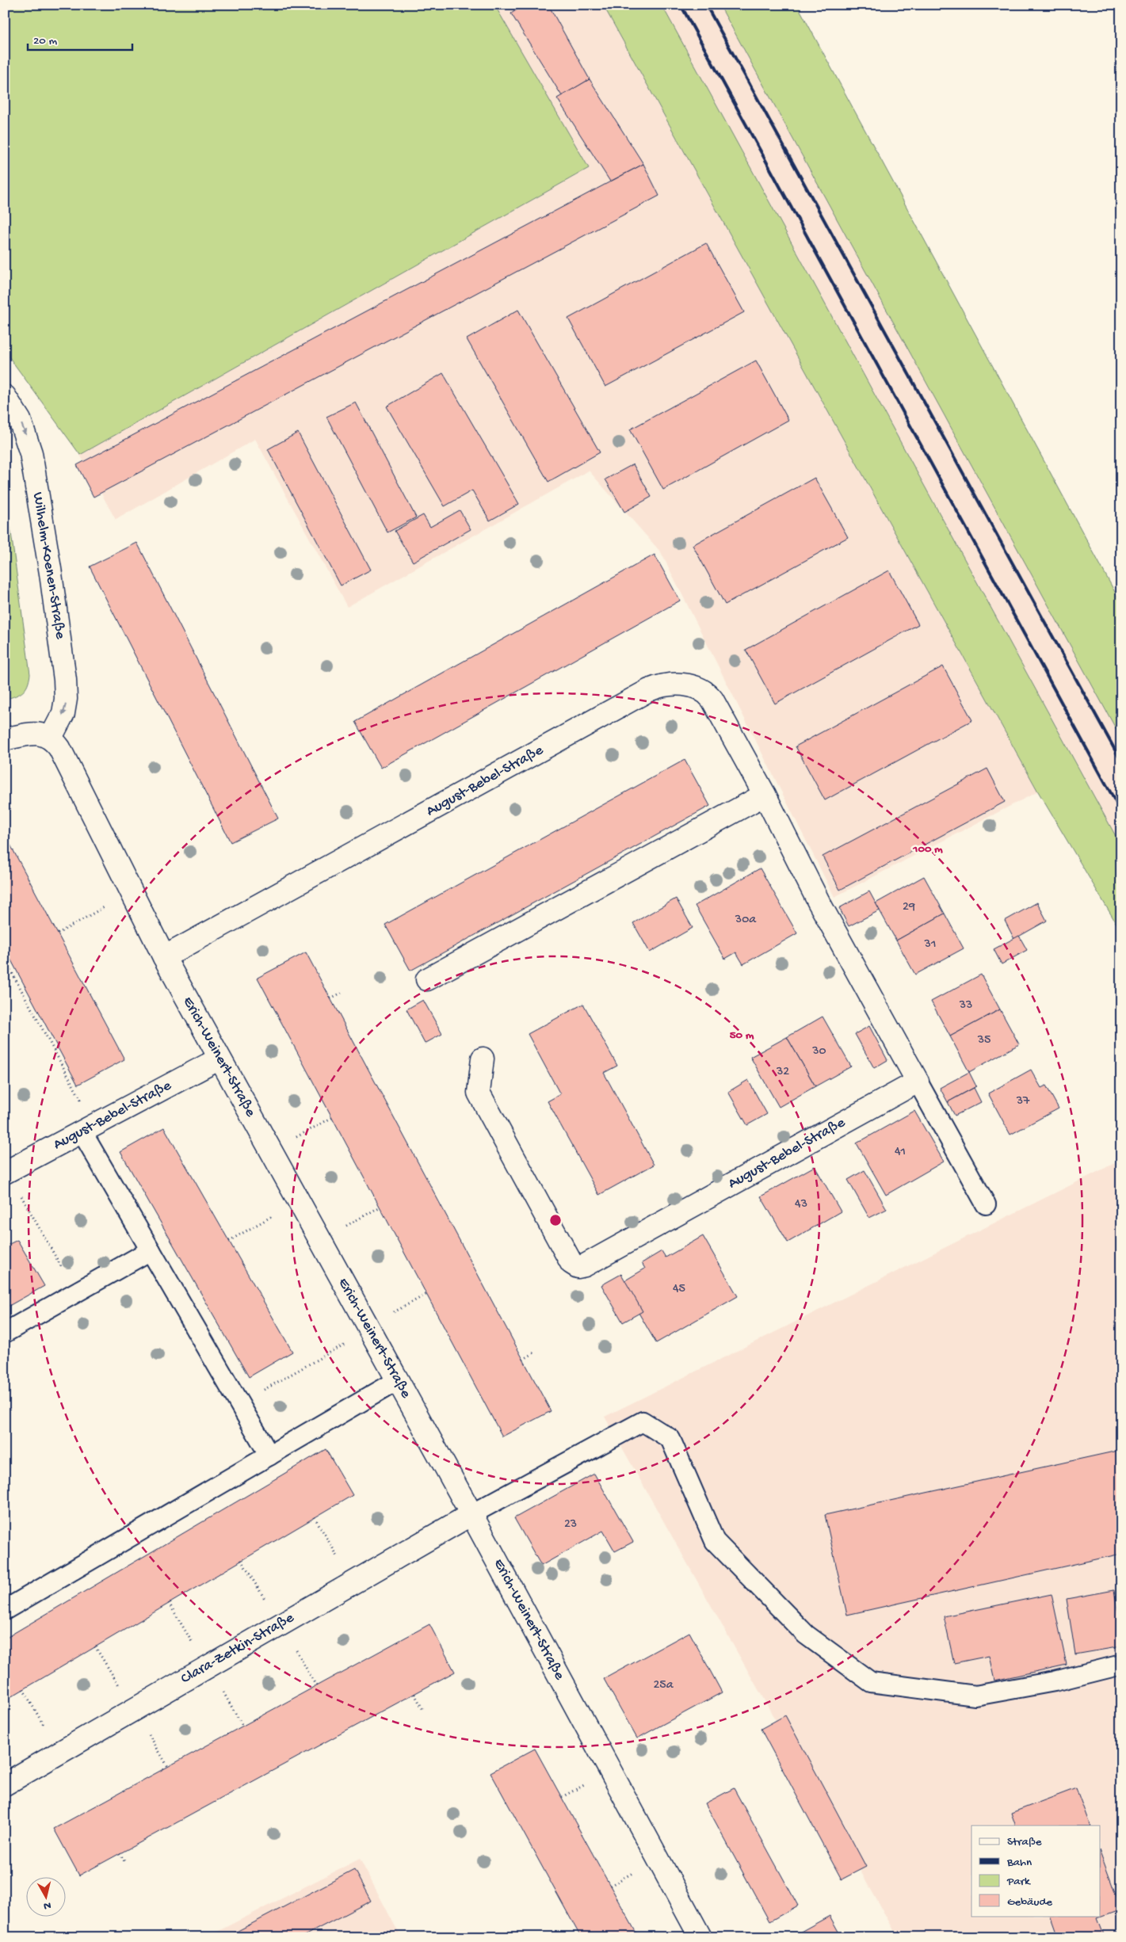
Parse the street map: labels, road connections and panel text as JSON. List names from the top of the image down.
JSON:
{
  "streets": {
    "street": [
      "Wilhelm-Koenen-Straße",
      "August-Bebel-Straße",
      "Erich-Weinert-Straße",
      "Clara-Zetkin-Straße"
    ]
  },
  "crossings": [
    ["Wilhelm-Koenen-Straße", "Erich-Weinert-Straße"],
    ["August-Bebel-Straße", "Erich-Weinert-Straße"],
    ["Erich-Weinert-Straße", "Clara-Zetkin-Straße"]
  ],
  "one_way": ["Wilhelm-Koenen-Straße"],
  "house_numbers": [
    "29",
    "30a",
    "31",
    "33",
    "35",
    "30",
    "32",
    "37",
    "41",
    "43",
    "45",
    "23",
    "25a"
  ],
  "legend": [
    "Straße",
    "Bahn",
    "Park",
    "Gebäude"
  ],
  "scale_bar": "20 m",
  "north": "bottom",
  "rings": ["100 m", "50 m"]
}
